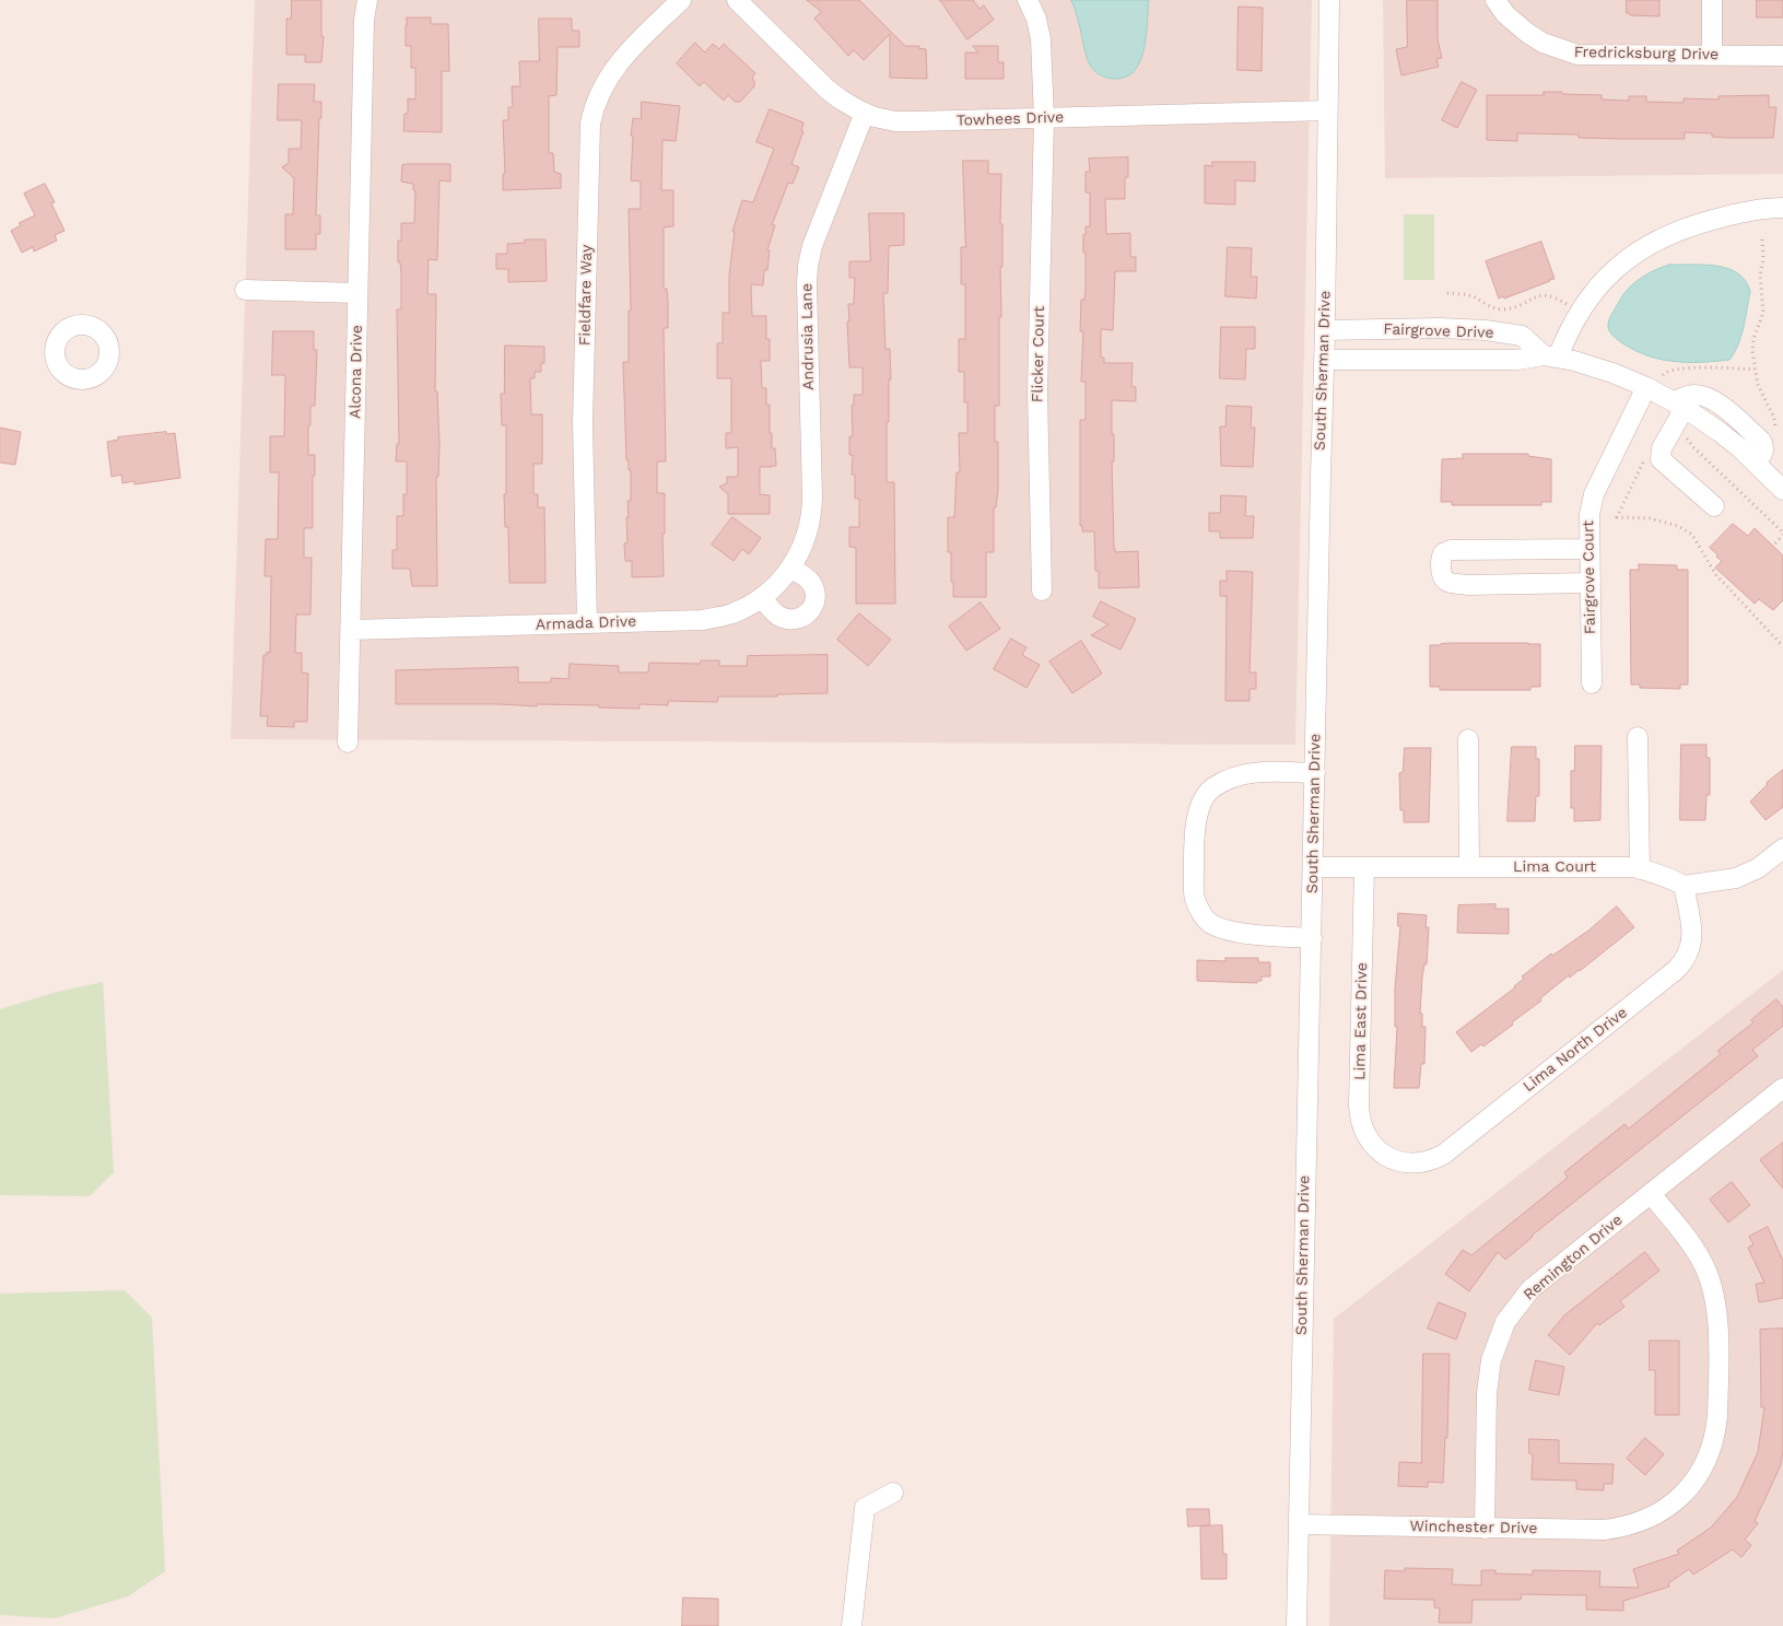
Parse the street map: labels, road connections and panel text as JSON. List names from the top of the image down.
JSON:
{
  "streets": {
    "street": [
      "Fredricksburg Drive",
      "Towhees Drive",
      "Fieldfare Way",
      "Fairgrove Drive",
      "Andrusia Lane",
      "Flicker Court",
      "South Sherman Drive",
      "Alcona Drive",
      "Fairgrove Court",
      "Armada Drive",
      "Lima Court",
      "Lima East Drive",
      "Lima North Drive",
      "Remington Drive",
      "Winchester Drive"
    ]
  },
  "crossings": [
    ["Towhees Drive", "Andrusia Lane"],
    ["Towhees Drive", "Flicker Court"],
    ["Towhees Drive", "South Sherman Drive"],
    ["Fieldfare Way", "Armada Drive"],
    ["Fairgrove Drive", "South Sherman Drive"],
    ["Fairgrove Drive", "Fairgrove Court"],
    ["Andrusia Lane", "Armada Drive"],
    ["South Sherman Drive", "Lima Court"],
    ["South Sherman Drive", "Winchester Drive"],
    ["Alcona Drive", "Armada Drive"],
    ["Lima Court", "Lima East Drive"],
    ["Lima Court", "Lima North Drive"],
    ["Lima East Drive", "Lima North Drive"],
    ["Remington Drive", "Winchester Drive"]
  ]
}
